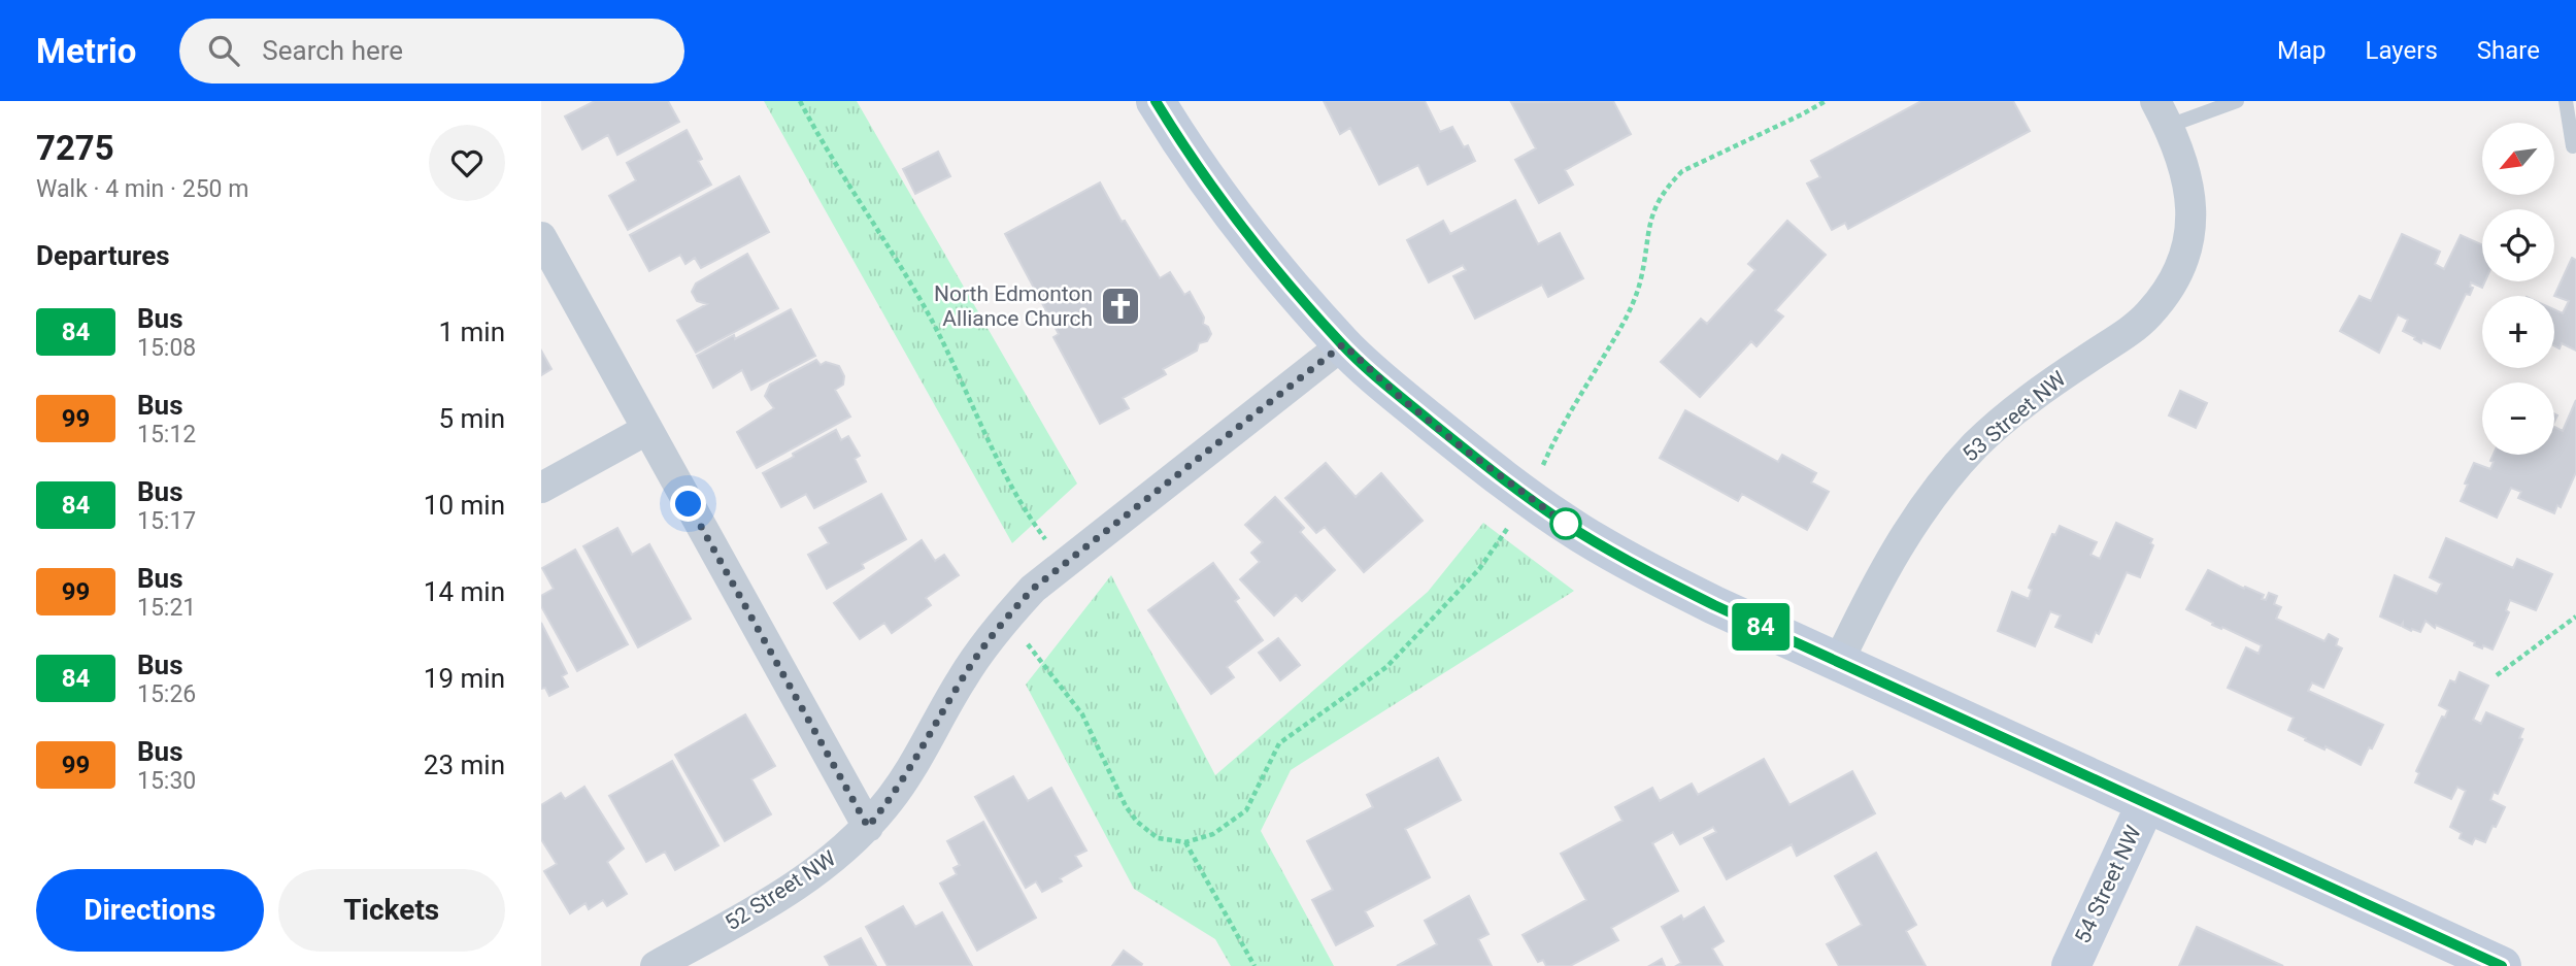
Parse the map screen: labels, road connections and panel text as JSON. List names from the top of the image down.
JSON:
{
  "streets": {
    "street": ["53 Street NW", "54 Street NW", "52 Street NW"]
  },
  "places": {
    "church": ["North Edmonton Alliance Church"]
  },
  "lines": ["bus line 84"],
  "north": "bottom left",
  "page": {
    "header": "Metrio",
    "search": "Search here",
    "nav": ["Map", "Layers", "Share"],
    "heading": [
      ["7275", "Walk · 4 min · 250 m"],
      "Departures"
    ],
    "on_map": "84",
    "map_buttons": ["+", "−"],
    "list": [
      {
        "mark": "84",
        "name": "Bus",
        "note": "15:08",
        "value": "1 min"
      },
      {
        "mark": "99",
        "name": "Bus",
        "note": "15:12",
        "value": "5 min"
      },
      {
        "mark": "84",
        "name": "Bus",
        "note": "15:17",
        "value": "10 min"
      },
      {
        "mark": "99",
        "name": "Bus",
        "note": "15:21",
        "value": "14 min"
      },
      {
        "mark": "84",
        "name": "Bus",
        "note": "15:26",
        "value": "19 min"
      },
      {
        "mark": "99",
        "name": "Bus",
        "note": "15:30",
        "value": "23 min"
      }
    ],
    "buttons": ["Directions", "Tickets"]
  }
}
